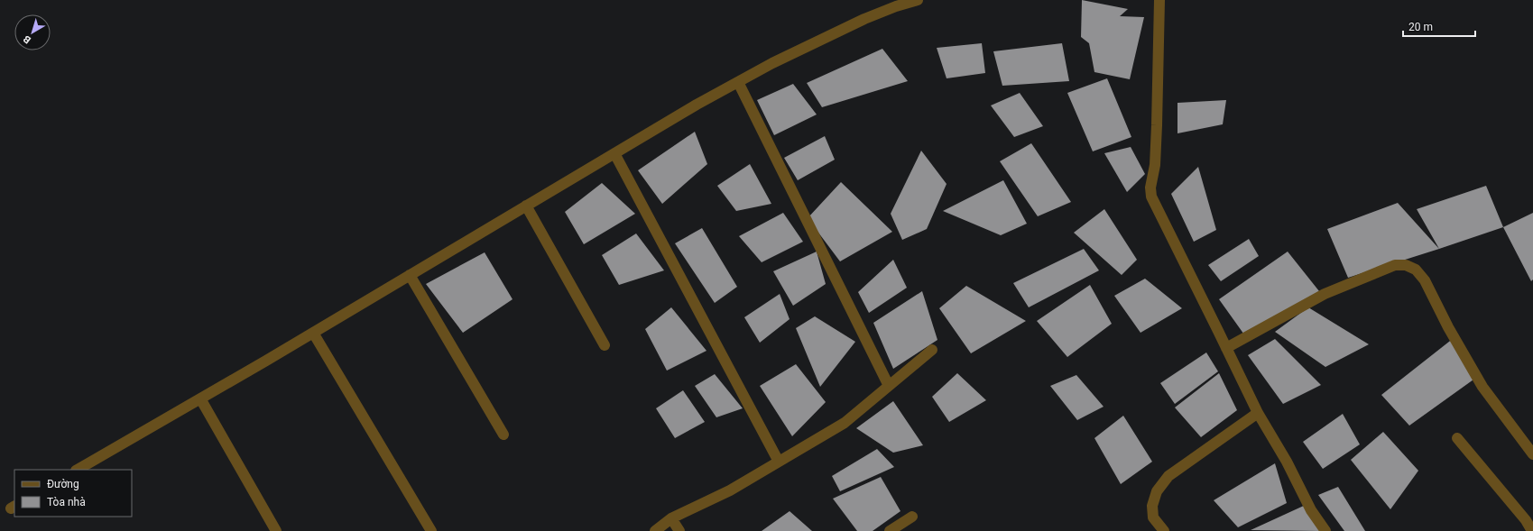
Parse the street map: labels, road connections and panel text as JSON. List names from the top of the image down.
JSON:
{
  "legend": ["Đường", "Tòa nhà"],
  "scale_bar": "20 m",
  "north": "bottom left"
}
